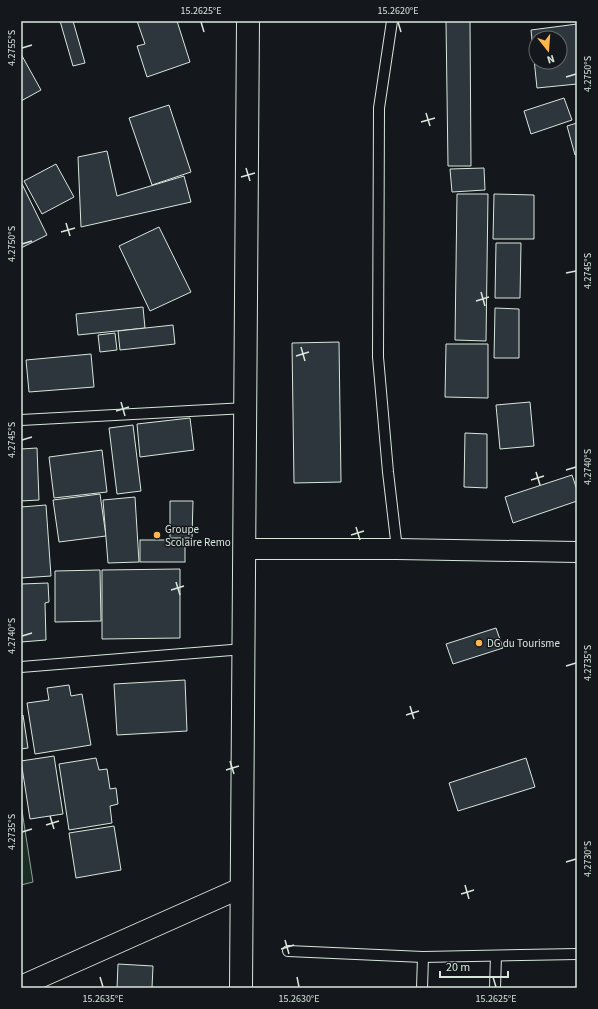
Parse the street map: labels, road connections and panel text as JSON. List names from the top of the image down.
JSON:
{
  "places": ["Groupe Scolaire Remo", "DG du Tourisme"],
  "scale_bar": "20 m",
  "north": "bottom",
  "coordinates": [
    "15.2625°E",
    "15.2620°E",
    "4.2755°S",
    "4.2750°S",
    "4.2745°S",
    "4.2740°S",
    "4.2735°S",
    "4.2730°S",
    "15.2635°E",
    "15.2630°E"
  ]
}
